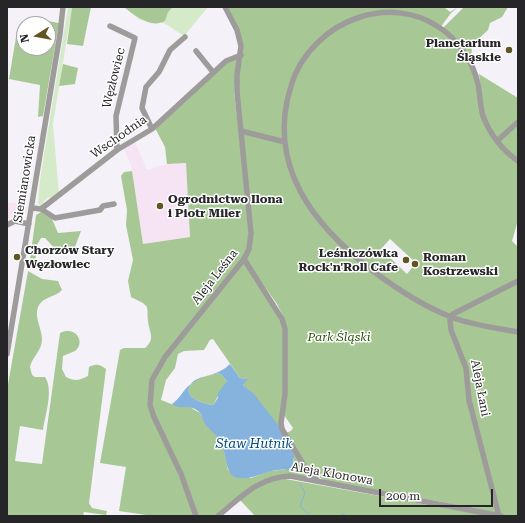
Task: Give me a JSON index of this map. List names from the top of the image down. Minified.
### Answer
{"streets":{"street":["Węzłowiec","Wschodnia","Siemianowicka","Aleja Leśna","Aleja Łani","Aleja Klonowa"]},"crossings":[["Węzłowiec","Wschodnia"],["Wschodnia","Aleja Leśna"],["Aleja Łani","Aleja Klonowa"]],"water":["Staw Hutnik"],"parks":["Park Śląski"],"places":["Planetarium Śląskie","Ogrodnictwo Ilona i Piotr Miler","Chorzów Stary Węzłowiec","Leśniczówka Rock'n'Roll Cafe","Roman Kostrzewski"],"scale_bar":"200 m","north":"left"}
